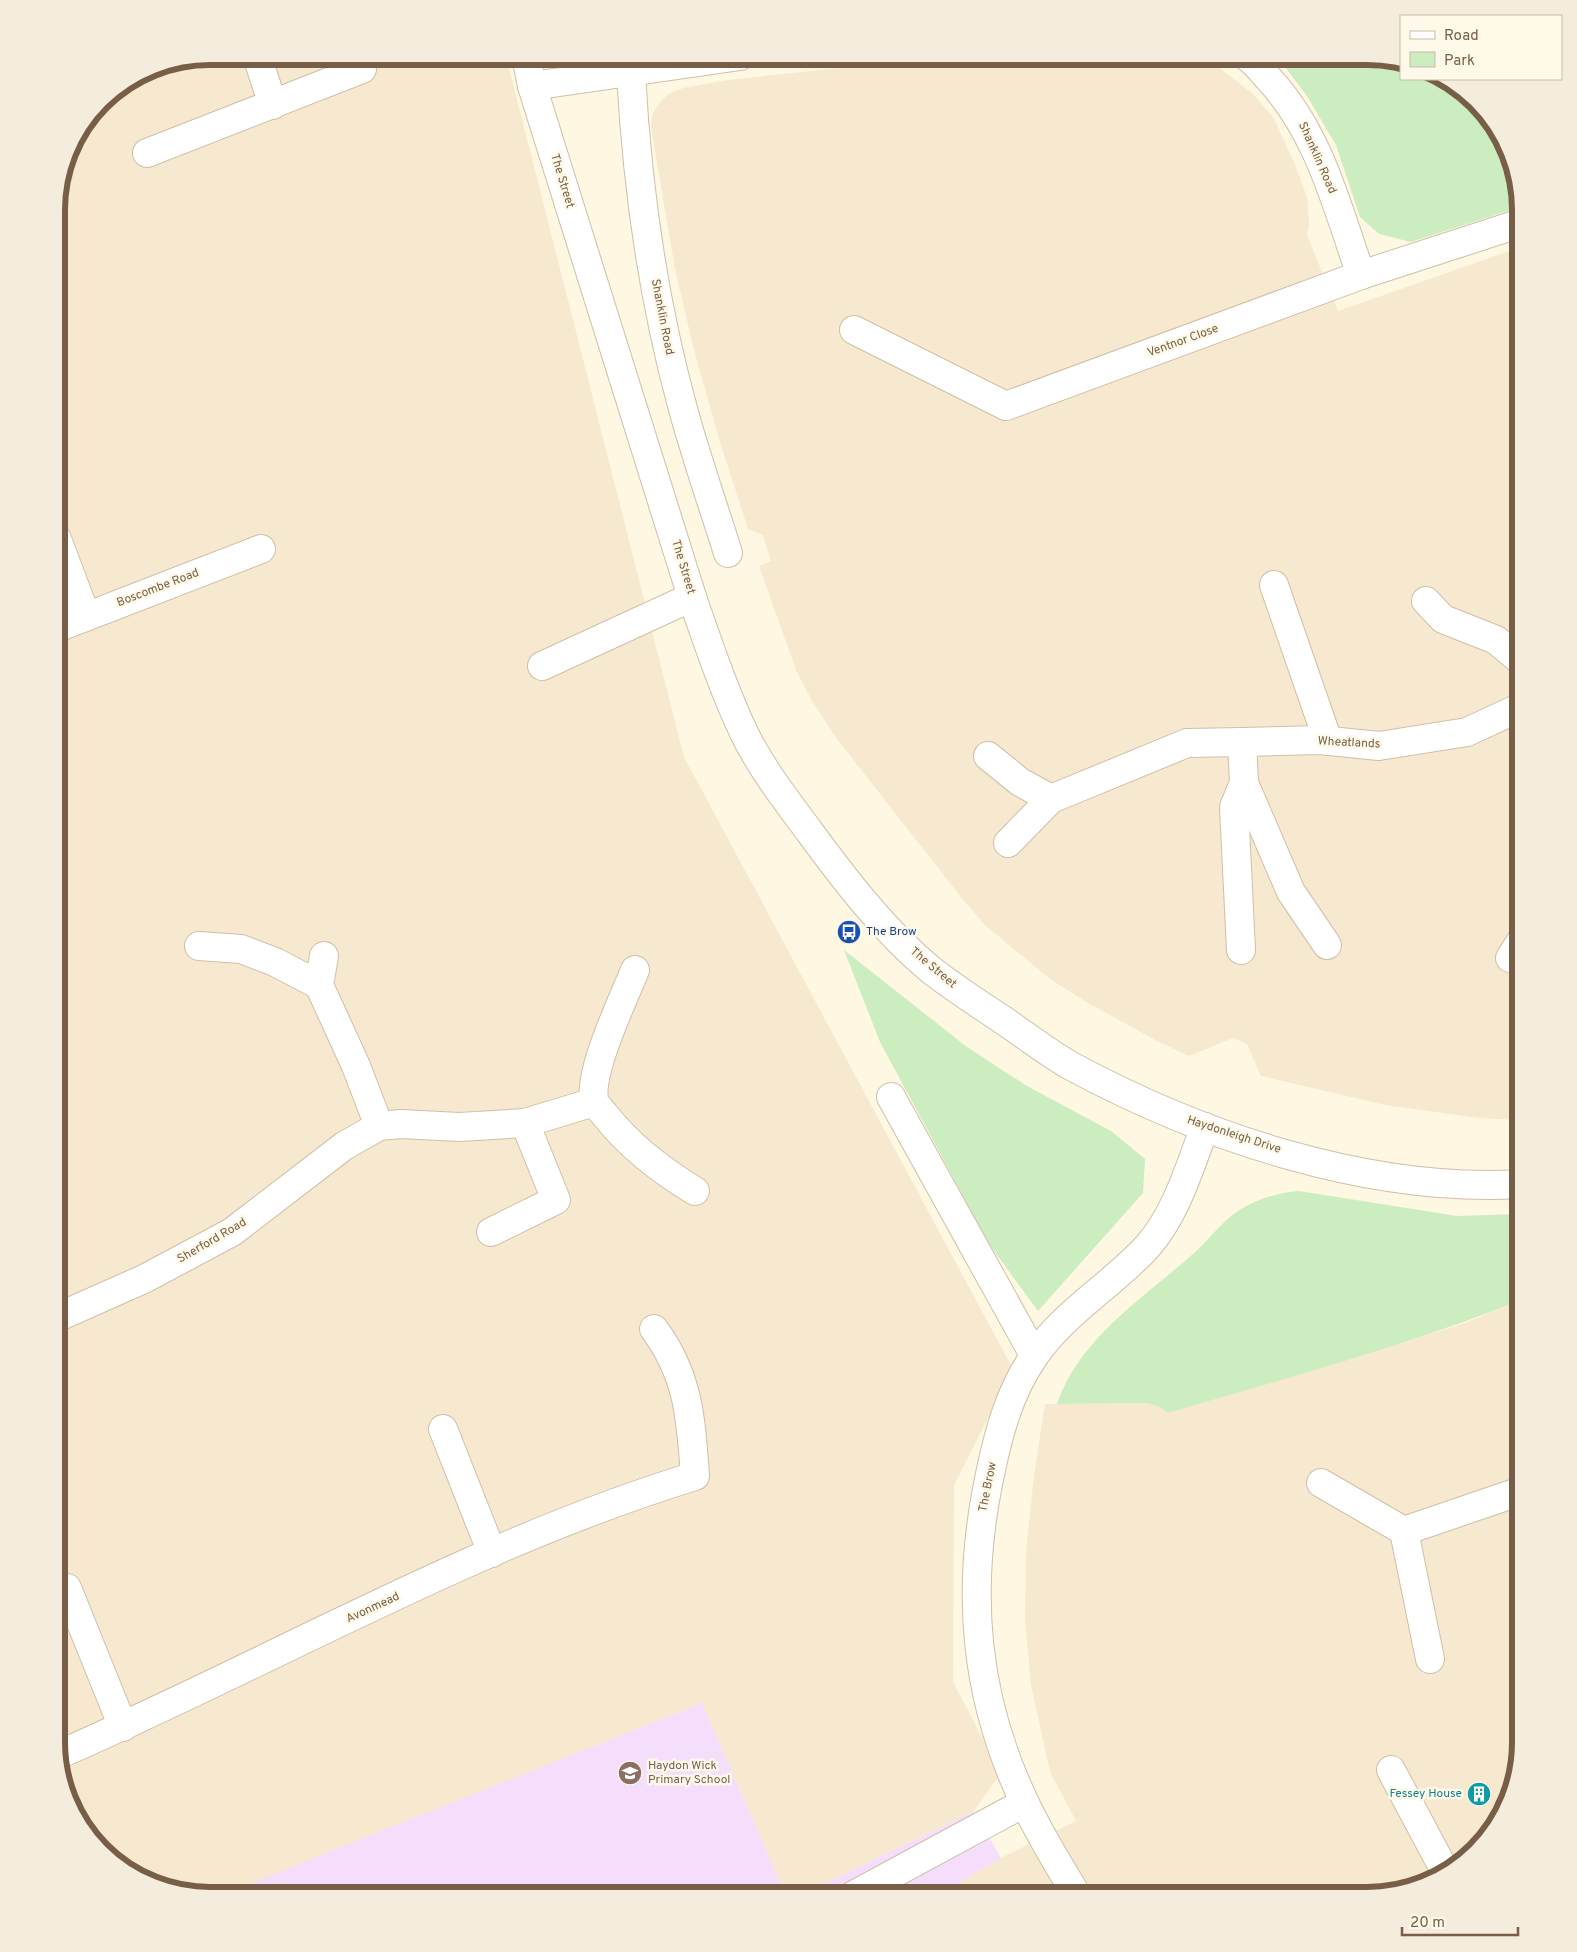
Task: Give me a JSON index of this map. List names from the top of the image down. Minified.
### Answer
{"streets":{"street":["Shanklin Road","The Street","Ventnor Close","Boscombe Road","Wheatlands","Haydonleigh Drive","Sherford Road","The Brow","Avonmead"]},"crossings":[["Shanklin Road","Ventnor Close"],["The Street","Haydonleigh Drive"],["Haydonleigh Drive","The Brow"]],"places":{"bus stop":["The Brow"],"school or university":["Haydon Wick Primary School"],"building":["Fessey House"]},"legend":["Road","Park"],"scale_bar":"20 m"}
